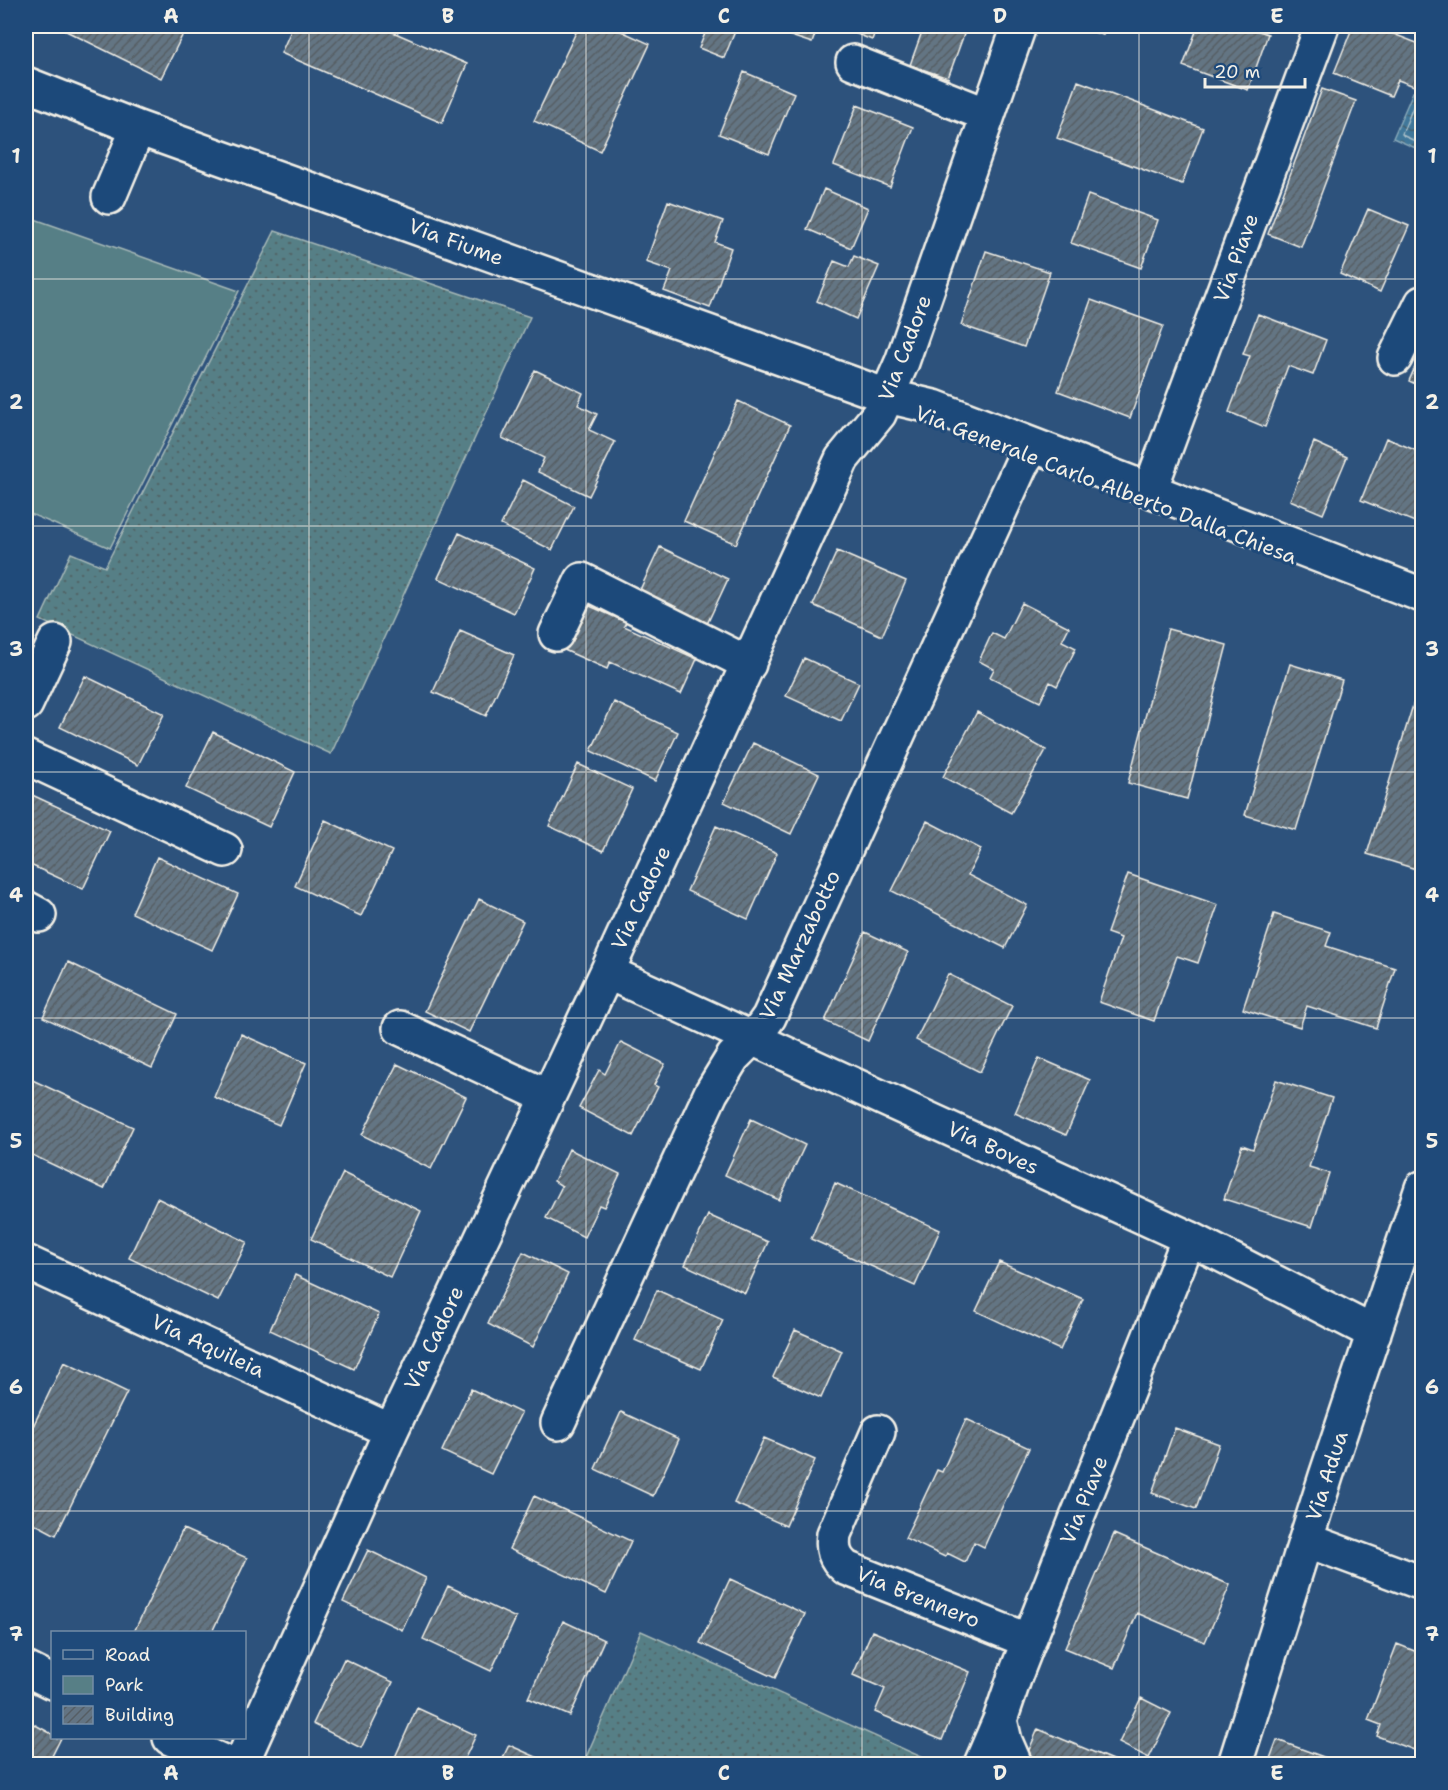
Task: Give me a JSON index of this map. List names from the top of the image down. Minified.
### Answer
{"streets":{"street":["Via Fiume","Via Piave","Via Cadore","Via Generale Carlo Alberto Dalla Chiesa","Via Marzabotto","Via Boves","Via Aquileia","Via Adua","Via Brennero"]},"crossings":[["Via Fiume","Via Cadore"],["Via Fiume","Via Generale Carlo Alberto Dalla Chiesa"],["Via Piave","Via Generale Carlo Alberto Dalla Chiesa"],["Via Piave","Via Boves"],["Via Piave","Via Brennero"],["Via Cadore","Via Generale Carlo Alberto Dalla Chiesa"],["Via Cadore","Via Boves"],["Via Cadore","Via Aquileia"],["Via Generale Carlo Alberto Dalla Chiesa","Via Marzabotto"],["Via Marzabotto","Via Boves"],["Via Boves","Via Adua"]],"legend":["Road","Park","Building"],"scale_bar":"20 m","grid":{"columns":["A","B","C","D","E"],"rows":["1","2","3","4","5","6","7"]}}
